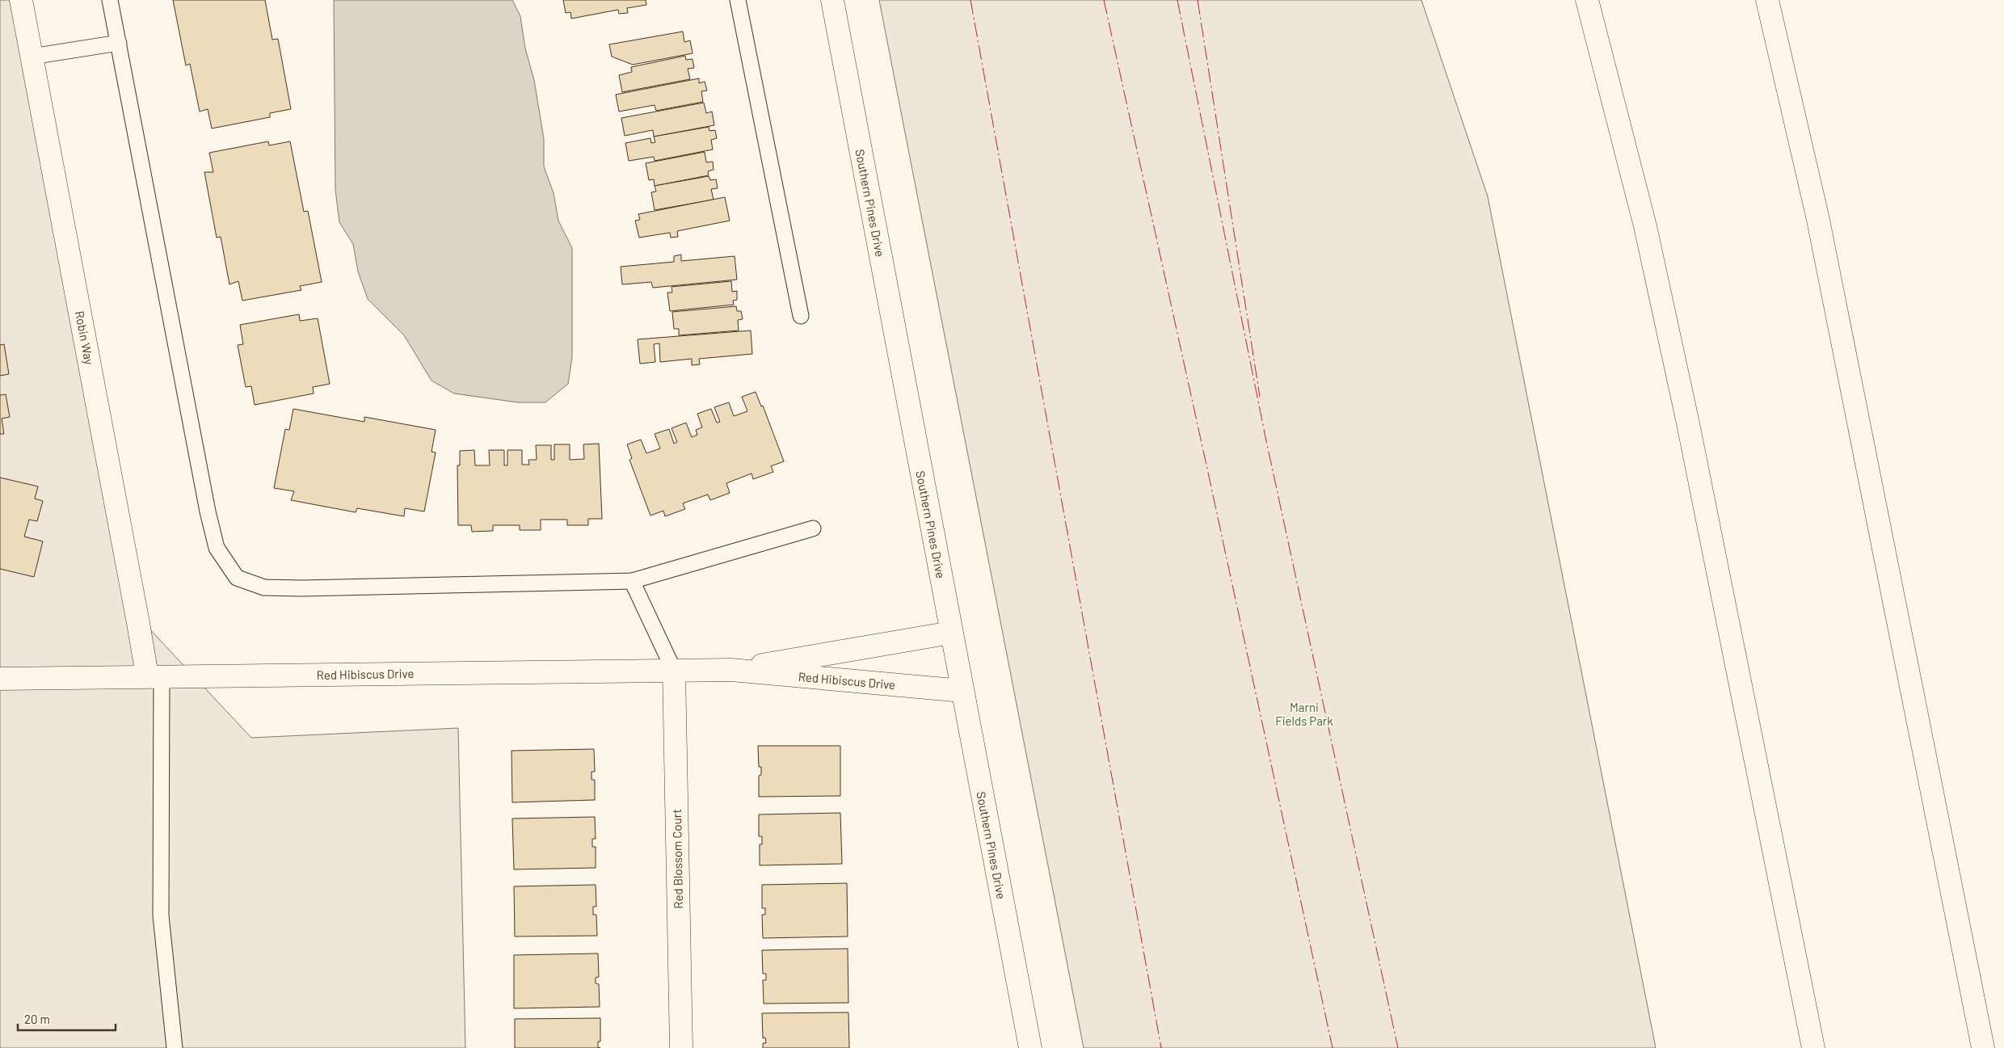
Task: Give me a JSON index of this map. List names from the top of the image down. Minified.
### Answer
{"streets":{"main road":["Southern Pines Drive","Robin Way","Red Hibiscus Drive","Red Blossom Court"]},"crossings":[["Southern Pines Drive","Red Hibiscus Drive"],["Robin Way","Red Hibiscus Drive"],["Red Hibiscus Drive","Red Blossom Court"]],"parks":["Marni Fields Park"],"scale_bar":"20 m"}
